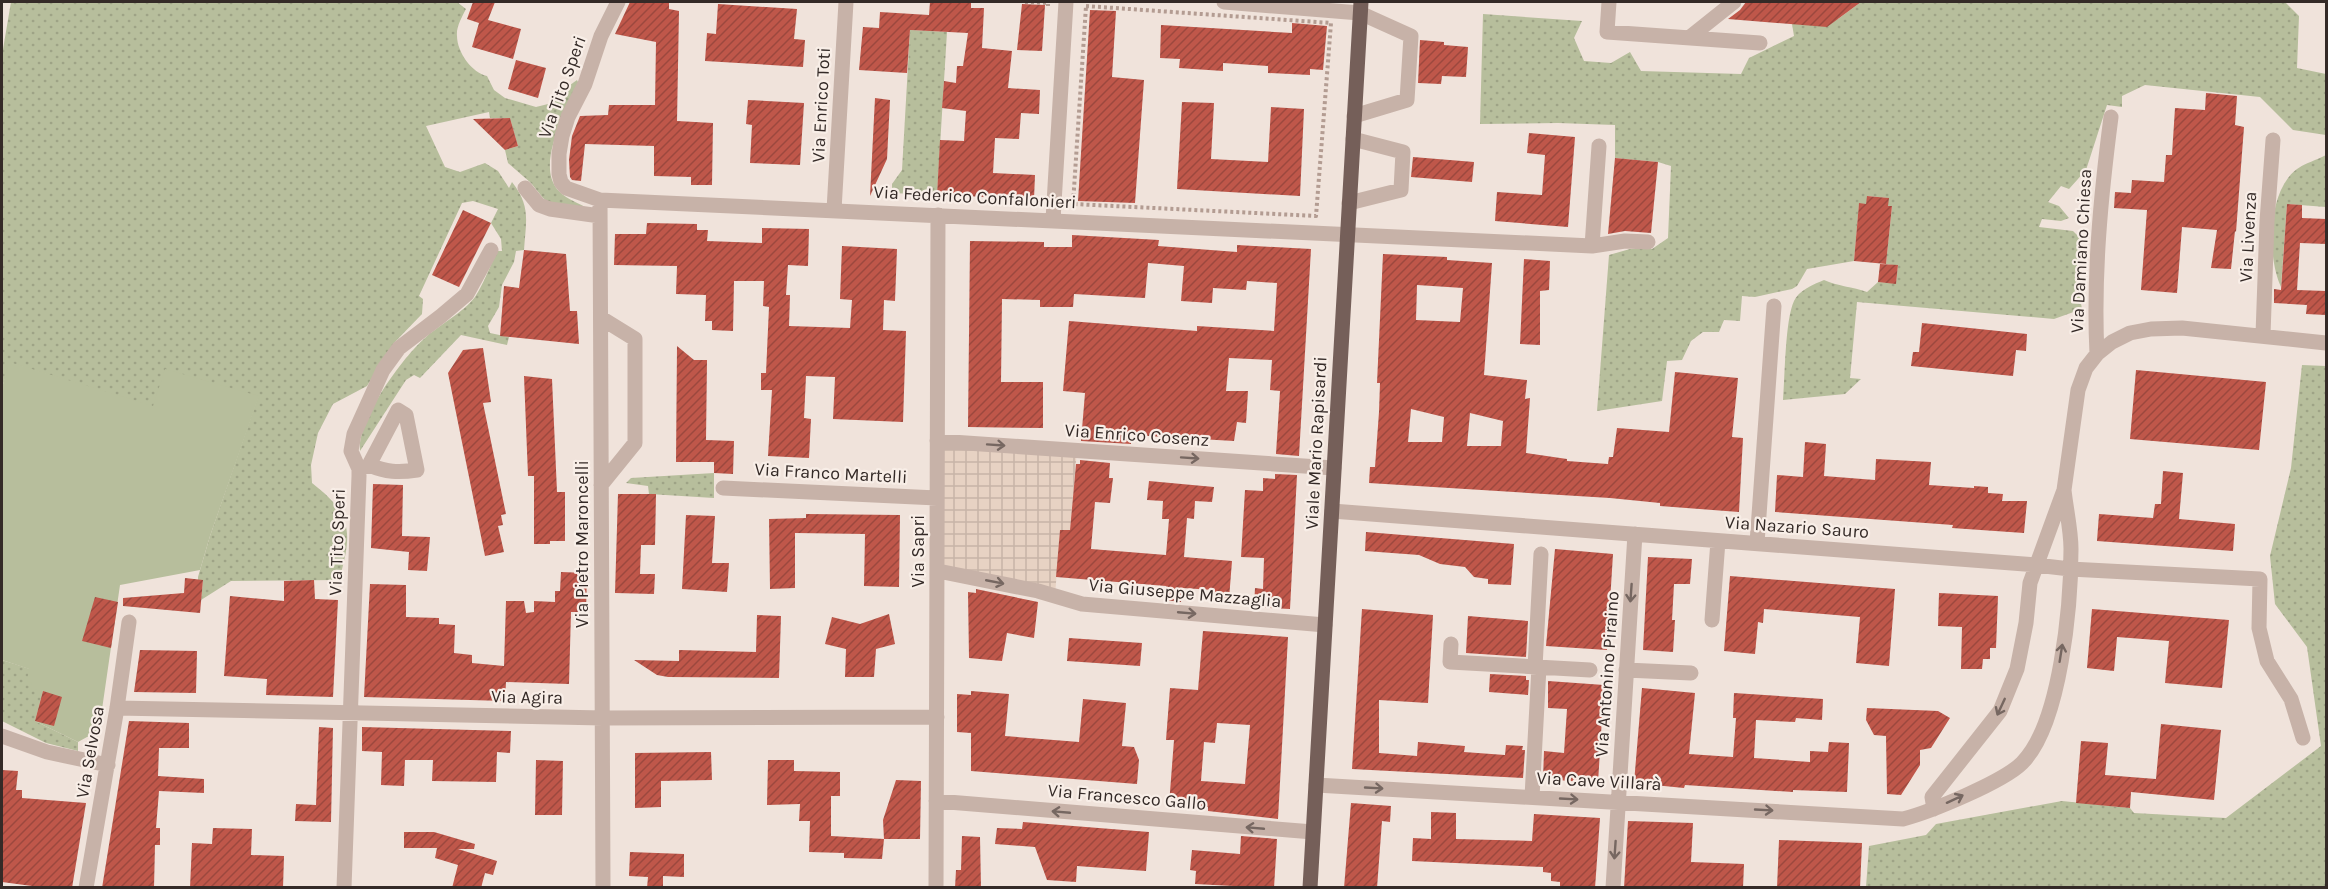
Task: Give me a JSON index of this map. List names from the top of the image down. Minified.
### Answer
{"streets":{"main road":["Viale Mario Rapisardi"],"street":["Via Tito Speri","Via Enrico Toti","Via Federico Confalonieri","Via Livenza","Via Damiano Chiesa","Via Enrico Cosenz","Via Franco Martelli","Via Nazario Sauro","Via Pietro Maroncelli","Via Sapri","Via Giuseppe Mazzaglia","Via Antonino Piraino","Via Agira","Via Selvosa","Via Cave Villarà","Via Francesco Gallo"]},"crossings":[["Via Tito Speri","Via Federico Confalonieri"],["Via Tito Speri","Via Pietro Maroncelli"],["Via Tito Speri","Via Agira"],["Via Enrico Toti","Via Federico Confalonieri"],["Via Federico Confalonieri","Viale Mario Rapisardi"],["Via Federico Confalonieri","Via Pietro Maroncelli"],["Via Federico Confalonieri","Via Sapri"],["Via Damiano Chiesa","Via Nazario Sauro"],["Via Damiano Chiesa","Via Cave Villarà"],["Via Enrico Cosenz","Viale Mario Rapisardi"],["Via Enrico Cosenz","Via Sapri"],["Viale Mario Rapisardi","Via Nazario Sauro"],["Viale Mario Rapisardi","Via Giuseppe Mazzaglia"],["Viale Mario Rapisardi","Via Cave Villarà"],["Viale Mario Rapisardi","Via Francesco Gallo"],["Via Franco Martelli","Via Sapri"],["Via Nazario Sauro","Via Antonino Piraino"],["Via Pietro Maroncelli","Via Agira"],["Via Sapri","Via Giuseppe Mazzaglia"],["Via Sapri","Via Agira"],["Via Sapri","Via Francesco Gallo"],["Via Antonino Piraino","Via Cave Villarà"],["Via Agira","Via Selvosa"]],"one_way":["Via Enrico Cosenz","Via Giuseppe Mazzaglia","Via Cave Villarà","Via Francesco Gallo"]}
